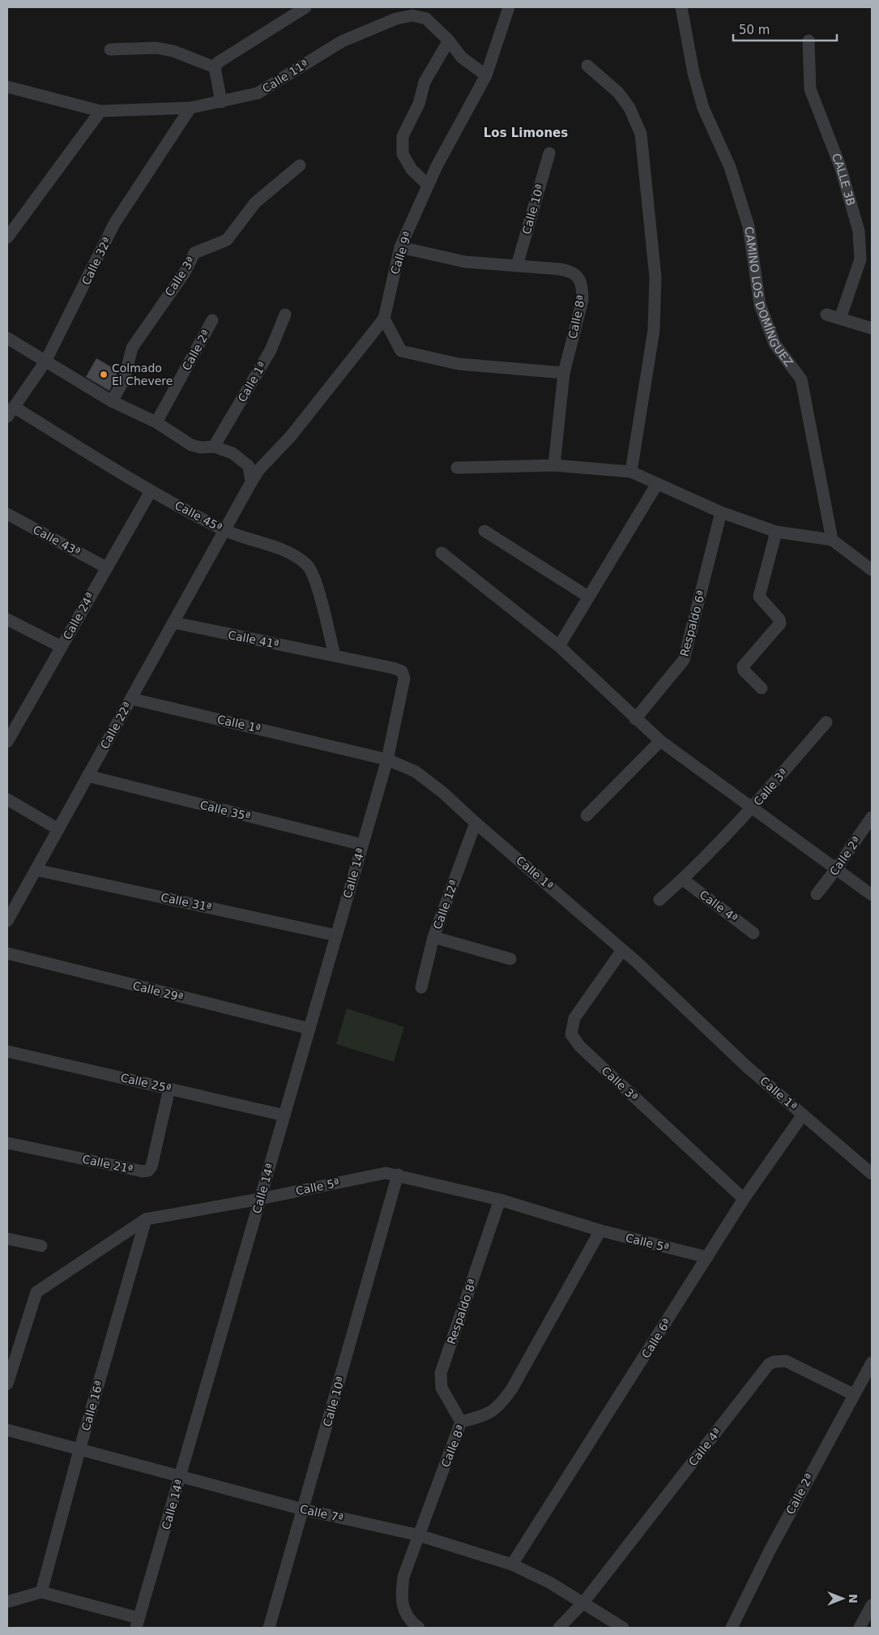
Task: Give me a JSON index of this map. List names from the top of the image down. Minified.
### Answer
{"streets":{"street":["Calle 11ª","CALLE 3B","Calle 10ª","Calle 9ª","Calle 32ª","Calle 3ª","CAMINO LOS DOMÍNGUEZ","Calle 8ª","Calle 2ª","Calle 1ª","Calle 45ª","Calle 43ª","Calle 24ª","Respaldo 6ª","Calle 41ª","Calle 22ª","Calle 35ª","Calle 14ª","Calle 31ª","Calle 12ª","Calle 4ª","Calle 29ª","Calle 25ª","Calle 21ª","Calle 5ª","Respaldo 8ª","Calle 6ª","Calle 16ª","Calle 7ª"]},"crossings":[["Calle 11ª","Calle 9ª"],["Calle 11ª","Calle 32ª"],["Calle 10ª","Calle 8ª"],["Calle 10ª","Calle 5ª"],["Calle 10ª","Calle 7ª"],["Calle 9ª","Calle 8ª"],["Calle 9ª","Calle 22ª"],["Calle 32ª","Calle 45ª"],["Calle 3ª","Calle 1ª"],["Calle 3ª","Calle 4ª"],["Calle 3ª","Calle 6ª"],["Calle 8ª","Calle 5ª"],["Calle 8ª","Respaldo 8ª"],["Calle 8ª","Calle 7ª"],["Calle 2ª","Calle 4ª"],["Calle 1ª","Calle 41ª"],["Calle 1ª","Calle 22ª"],["Calle 1ª","Calle 14ª"],["Calle 1ª","Calle 12ª"],["Calle 1ª","Calle 6ª"],["Calle 45ª","Calle 24ª"],["Calle 45ª","Calle 41ª"],["Calle 45ª","Calle 22ª"],["Calle 43ª","Calle 24ª"],["Calle 41ª","Calle 22ª"],["Calle 41ª","Calle 14ª"],["Calle 22ª","Calle 35ª"],["Calle 22ª","Calle 31ª"],["Calle 35ª","Calle 14ª"],["Calle 14ª","Calle 31ª"],["Calle 14ª","Calle 29ª"],["Calle 14ª","Calle 25ª"],["Calle 14ª","Calle 5ª"],["Calle 14ª","Calle 7ª"],["Calle 4ª","Calle 7ª"],["Calle 25ª","Calle 21ª"],["Calle 5ª","Respaldo 8ª"],["Calle 5ª","Calle 6ª"],["Calle 5ª","Calle 16ª"],["Calle 6ª","Calle 7ª"],["Calle 16ª","Calle 7ª"]],"districts":["Los Limones"],"places":["Colmado El Chevere"],"scale_bar":"50 m","north":"right"}
